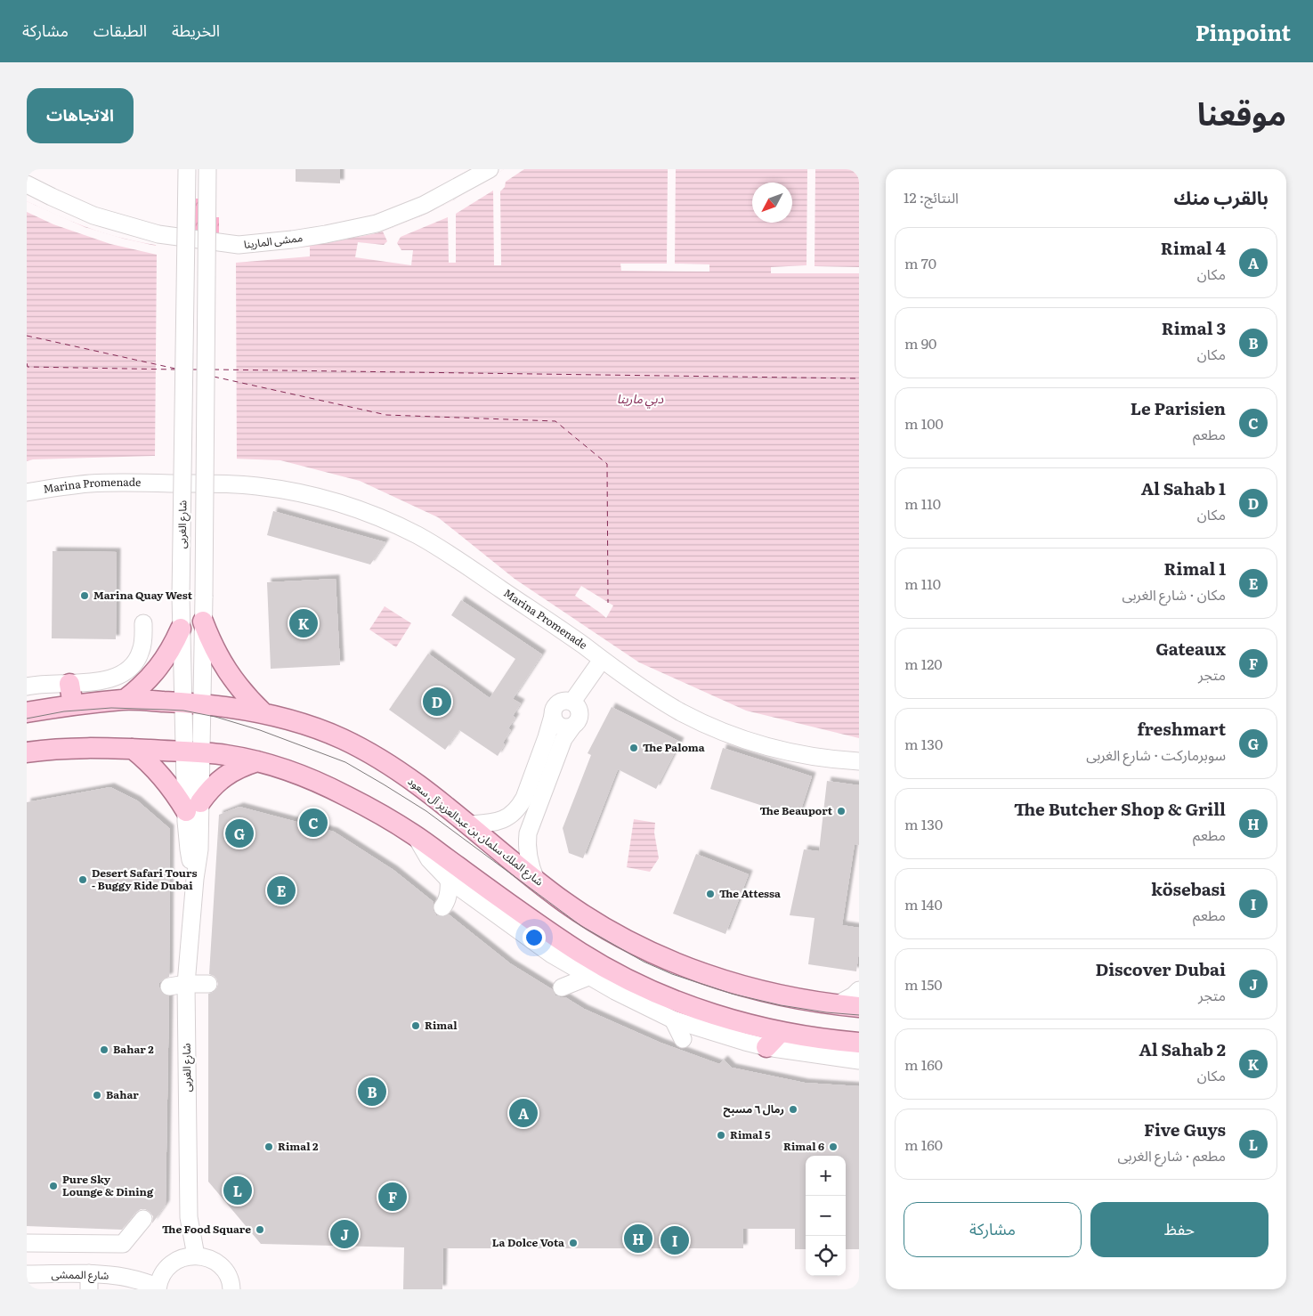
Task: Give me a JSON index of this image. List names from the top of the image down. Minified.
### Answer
{"streets":{"main road":["شارع الملك سلمان بن عبدالعزيز آل سعود"],"street":["ممشى المارينا","Marina Promenade","شارع الغربى","شارع الممشى"]},"crossings":[["شارع الغربى","شارع الملك سلمان بن عبدالعزيز آل سعود"]],"water":["دبي مارينا"],"places":["Marina Quay West","The Paloma","The Beauport","Desert Safari Tours - Buggy Ride Dubai","The Attessa","Rimal","Bahar 2","Bahar","رمال ٦ مسبح","Rimal 5","Rimal 2","Rimal 6","Pure Sky Lounge & Dining","The Food Square","La Dolce Vota"],"north":"bottom left","page":{"header":"Pinpoint","nav":["الخريطة","الطبقات","مشاركة"],"title":"موقعنا","buttons":["الاتجاهات",["حفظ","مشاركة"]],"heading":["بالقرب منك","النتائج: 12"],"list":[{"mark":"A","name":"Rimal 4","note":"مكان","value":"70 m"},{"mark":"B","name":"Rimal 3","note":"مكان","value":"90 m"},{"mark":"C","name":"Le Parisien","note":"مطعم","value":"100 m"},{"mark":"D","name":"Al Sahab 1","note":"مكان","value":"110 m"},{"mark":"E","name":"Rimal 1","note":"مكان · شارع الغربى","value":"110 m"},{"mark":"F","name":"Gateaux","note":"متجر","value":"120 m"},{"mark":"G","name":"freshmart","note":"سوبرماركت · شارع الغربى","value":"130 m"},{"mark":"H","name":"The Butcher Shop & Grill","note":"مطعم","value":"130 m"},{"mark":"I","name":"kösebasi","note":"مطعم","value":"140 m"},{"mark":"J","name":"Discover Dubai","note":"متجر","value":"150 m"},{"mark":"K","name":"Al Sahab 2","note":"مكان","value":"160 m"},{"mark":"L","name":"Five Guys","note":"مطعم · شارع الغربى","value":"160 m"}],"pins":["K","D","C","G","E","B","A","L","F","J","H","I"],"map_buttons":["+","−"]}}
